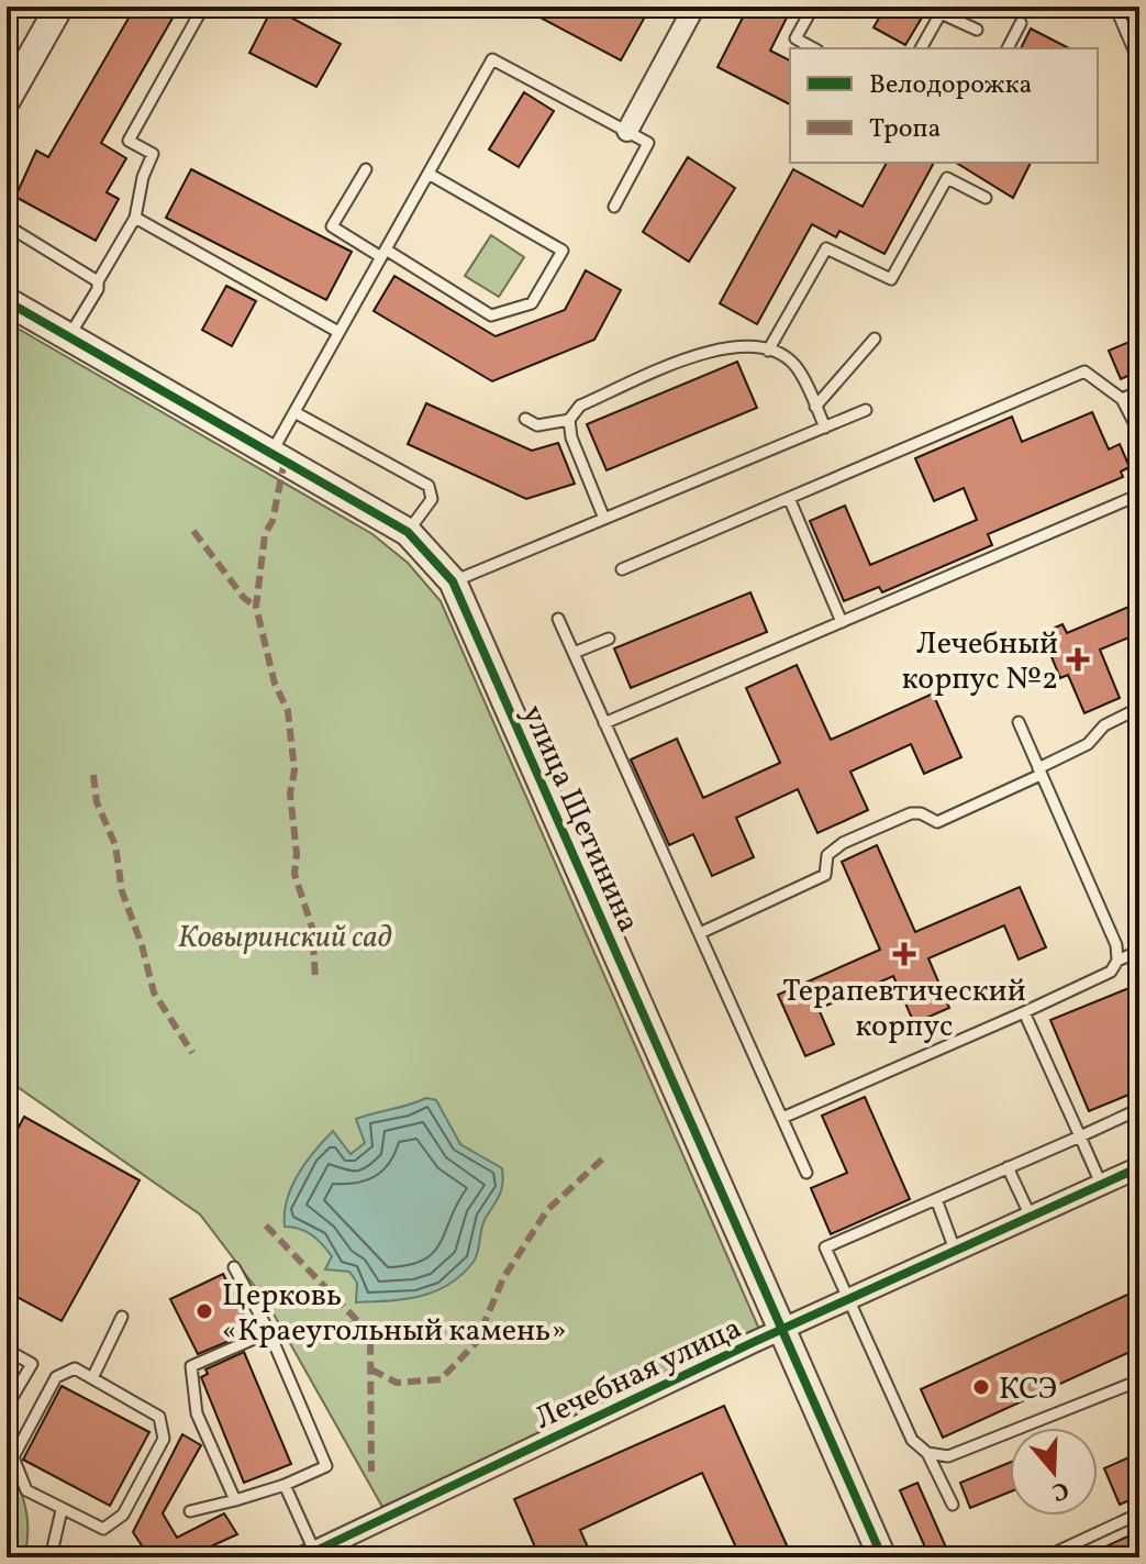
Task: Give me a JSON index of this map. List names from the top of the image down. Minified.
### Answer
{"streets":{"street":["улица Щетинина","Лечебная улица"]},"crossings":[["улица Щетинина","Лечебная улица"]],"parks":["Ковыринский сад"],"places":{"health":["Лечебный корпус №2","Терапевтический корпус"],"other":["Церковь «Краеугольный камень»","КСЭ"]},"legend":["Велодорожка","Тропа"],"north":"bottom"}
